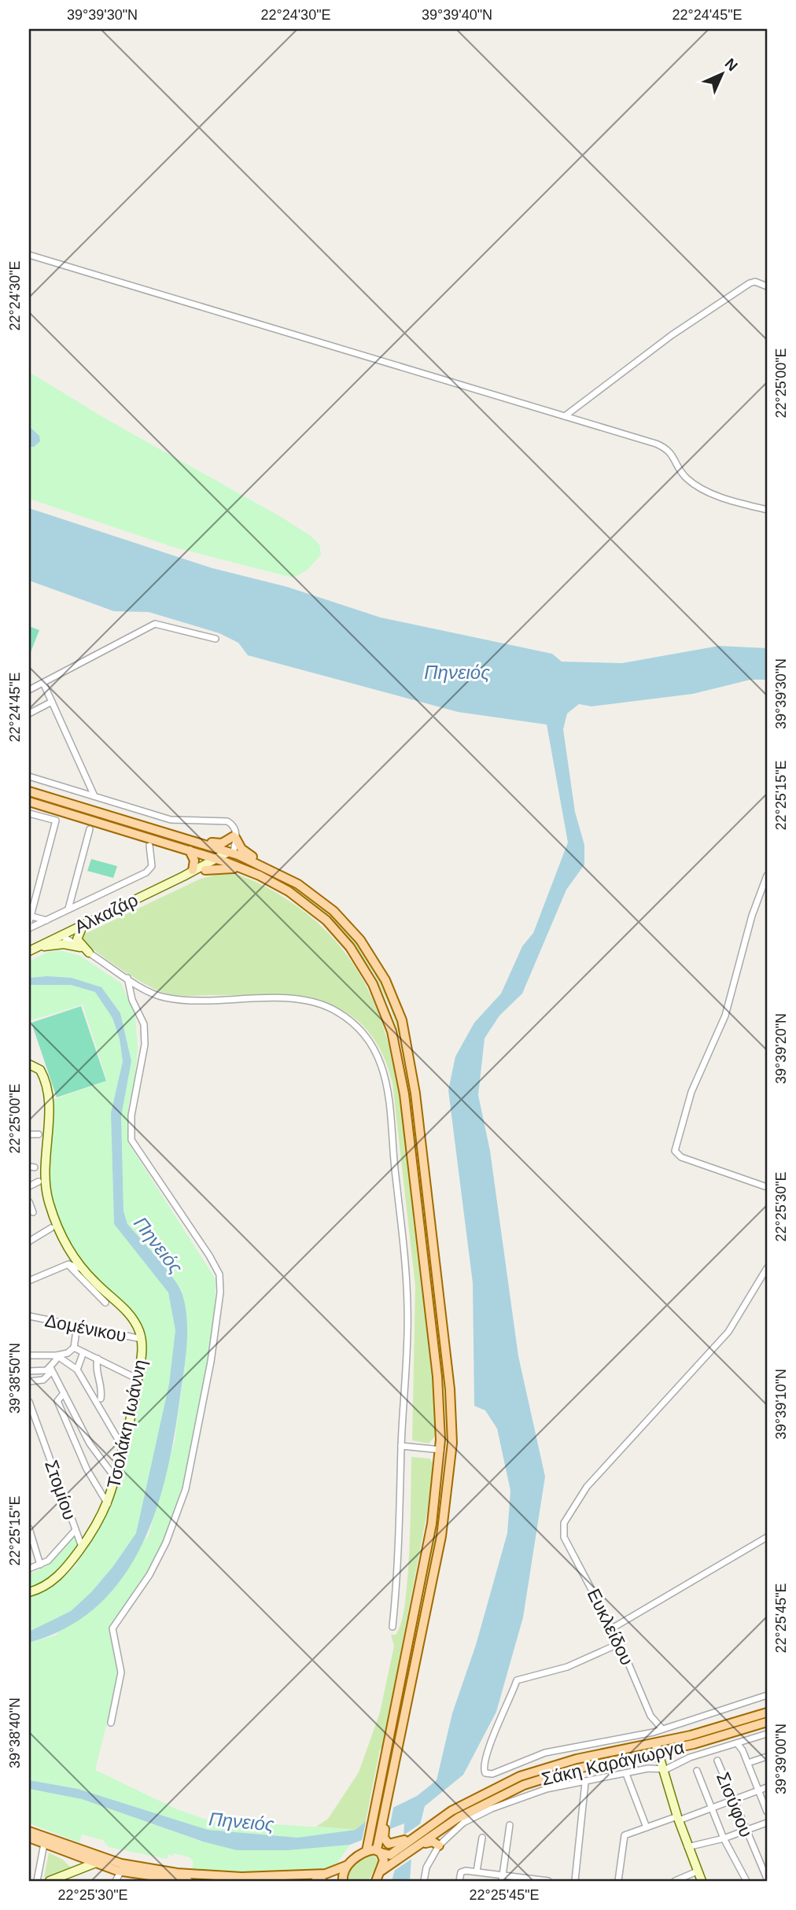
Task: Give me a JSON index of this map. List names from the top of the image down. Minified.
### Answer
{"streets":{"main road":["Σάκη Καράγιωργα"],"street":["Αλκαζάρ","Δομένικου","Τσολάκη Ιωάννη","Στομίου","Ευκλείδου","Σισύφου"]},"crossings":[["Δομένικου","Τσολάκη Ιωάννη"],["Τσολάκη Ιωάννη","Στομίου"]],"water":["Πηνειός"],"north":"top right","coordinates":["39°39'30\"N","22°24'30\"E","39°39'40\"N","22°24'45\"E","22°25'00\"E","22°25'15\"E","39°39'20\"N","22°25'30\"E","39°38'50\"N","39°39'10\"N","22°25'45\"E","39°38'40\"N","39°39'00\"N"]}
